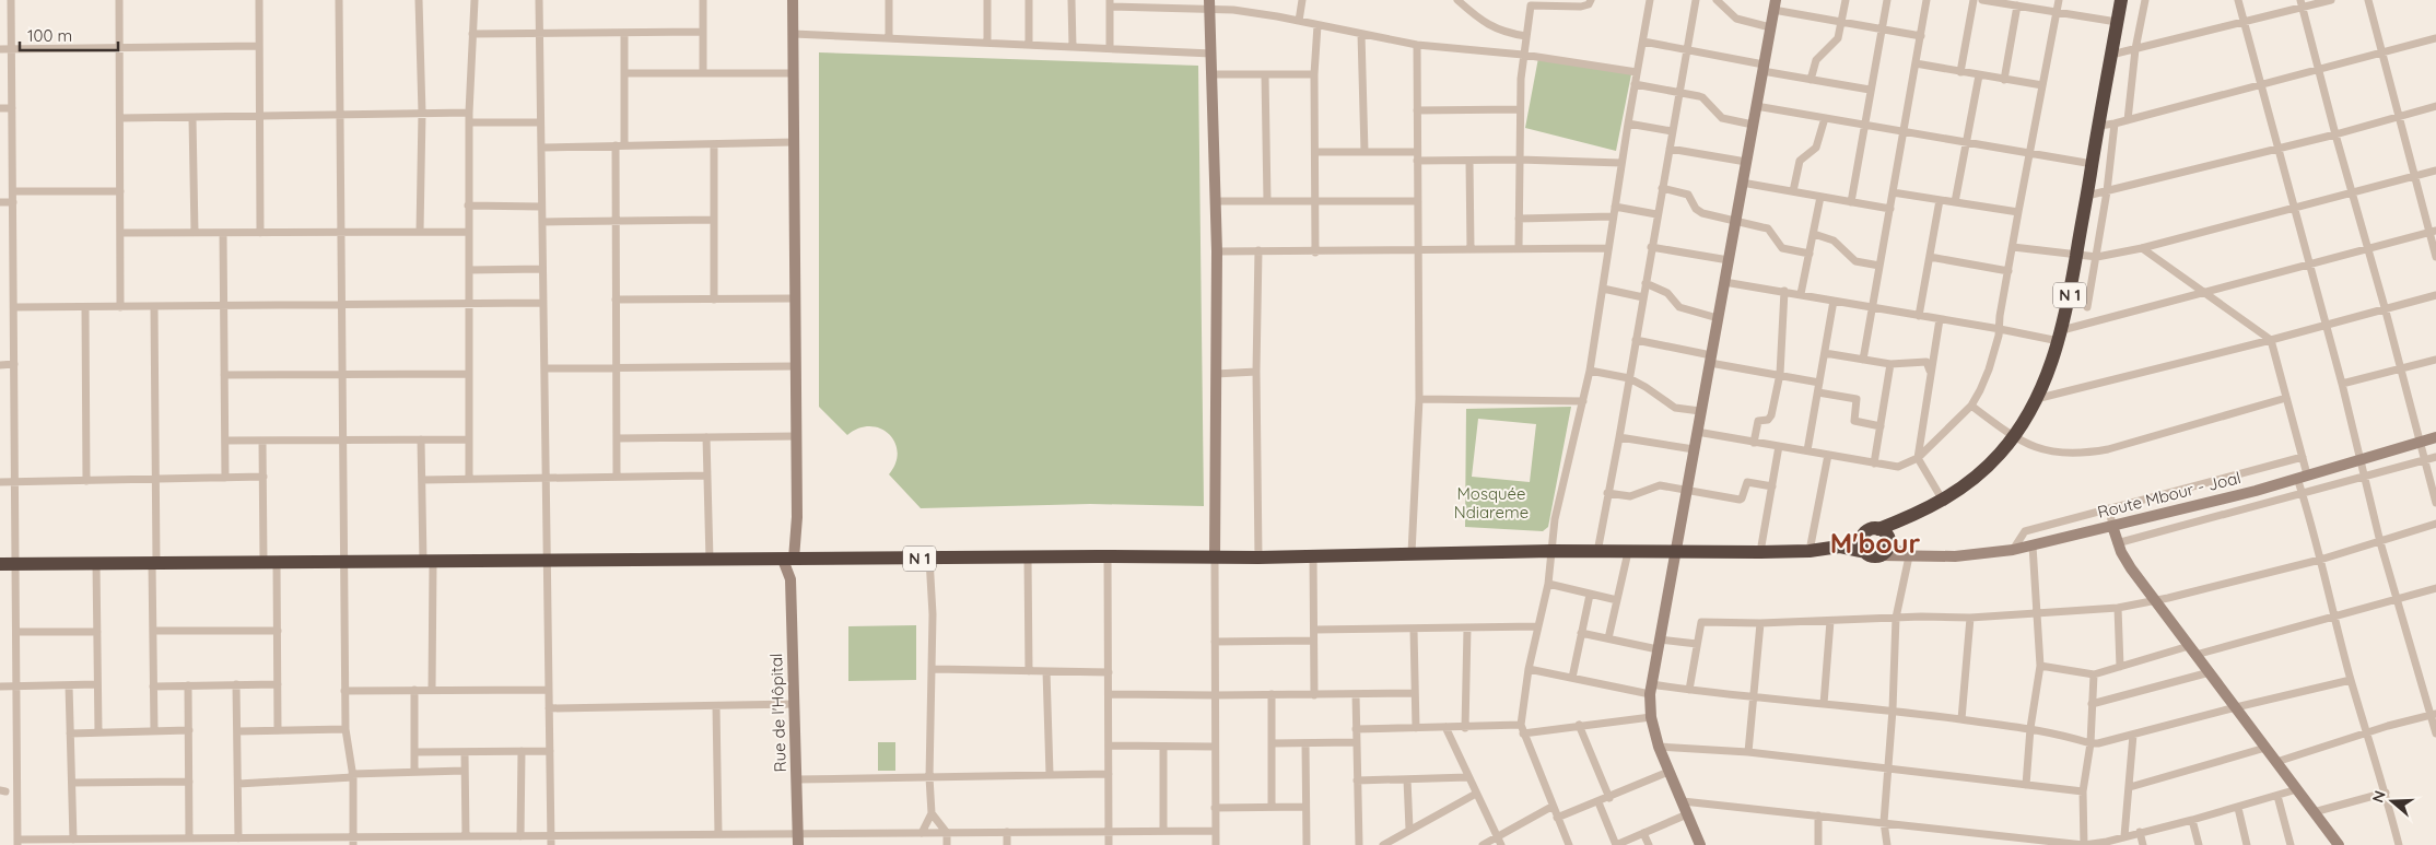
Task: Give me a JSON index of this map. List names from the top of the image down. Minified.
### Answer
{"streets":{"highway":["N 1"],"main road":["Route Mbour - Joal","Rue de l'Hôpital"]},"crossings":[["N 1","Route Mbour - Joal"],["N 1","Rue de l'Hôpital"]],"districts":["M'bour"],"parks":["Mosquée Ndiareme"],"scale_bar":"100 m","north":"left"}
